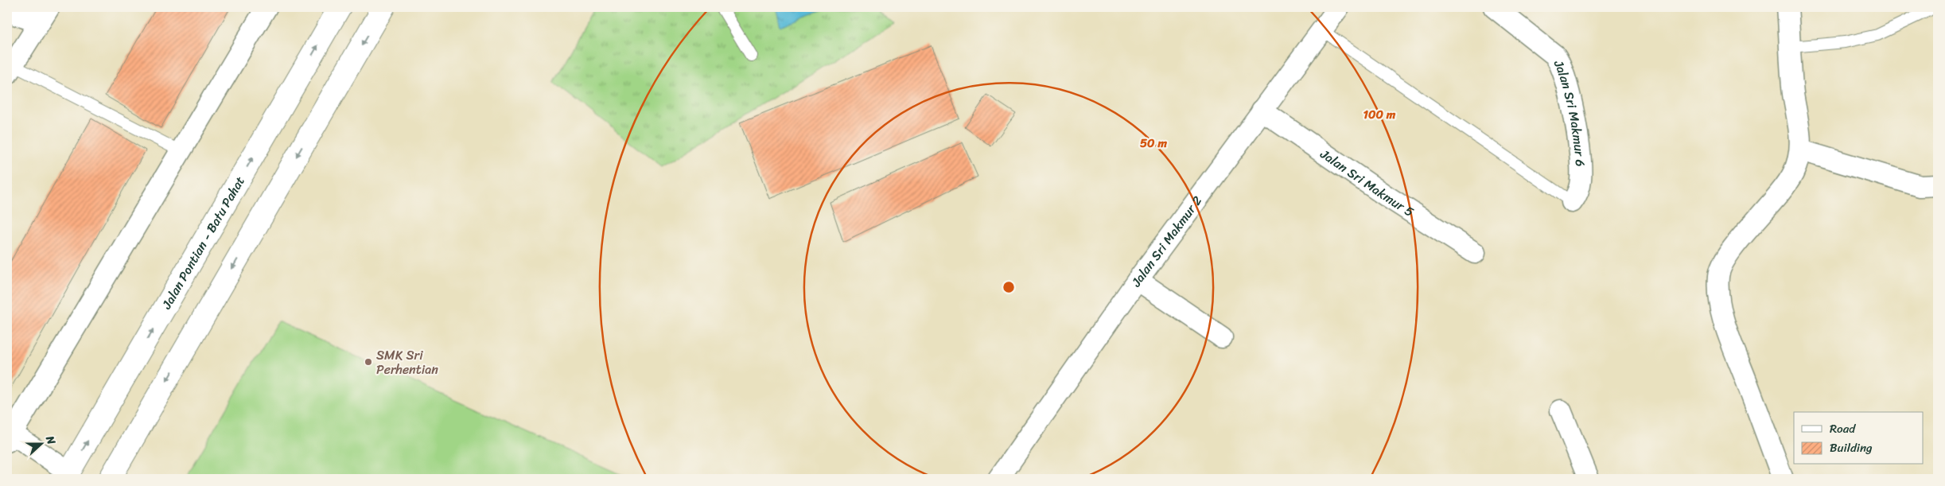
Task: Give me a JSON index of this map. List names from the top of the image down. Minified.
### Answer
{"streets":{"highway":["Jalan Pontian - Batu Pahat"],"street":["Jalan Sri Makmur 6","Jalan Sri Makmur 5","Jalan Sri Makmur 2"]},"crossings":[["Jalan Sri Makmur 5","Jalan Sri Makmur 2"]],"places":["SMK Sri Perhentian"],"legend":["Road","Building"],"north":"right","rings":["100 m","50 m"]}
